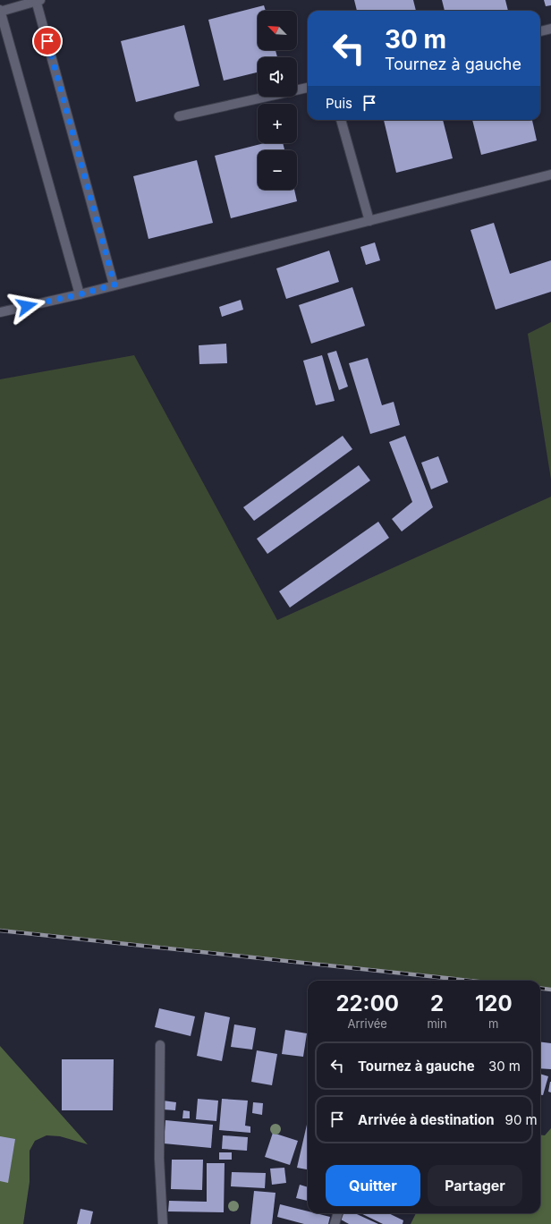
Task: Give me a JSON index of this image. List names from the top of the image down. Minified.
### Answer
{"north":"top left","page":{"map_buttons":["+","−"],"turn":["30 m","Tournez à gauche"],"then":"Puis","eta":["22:00","Arrivée","2","min","120","m"],"list":[{"name":"Tournez à gauche","value":"30 m"},{"name":"Arrivée à destination","value":"90 m"}],"buttons":["Quitter","Partager"]}}
